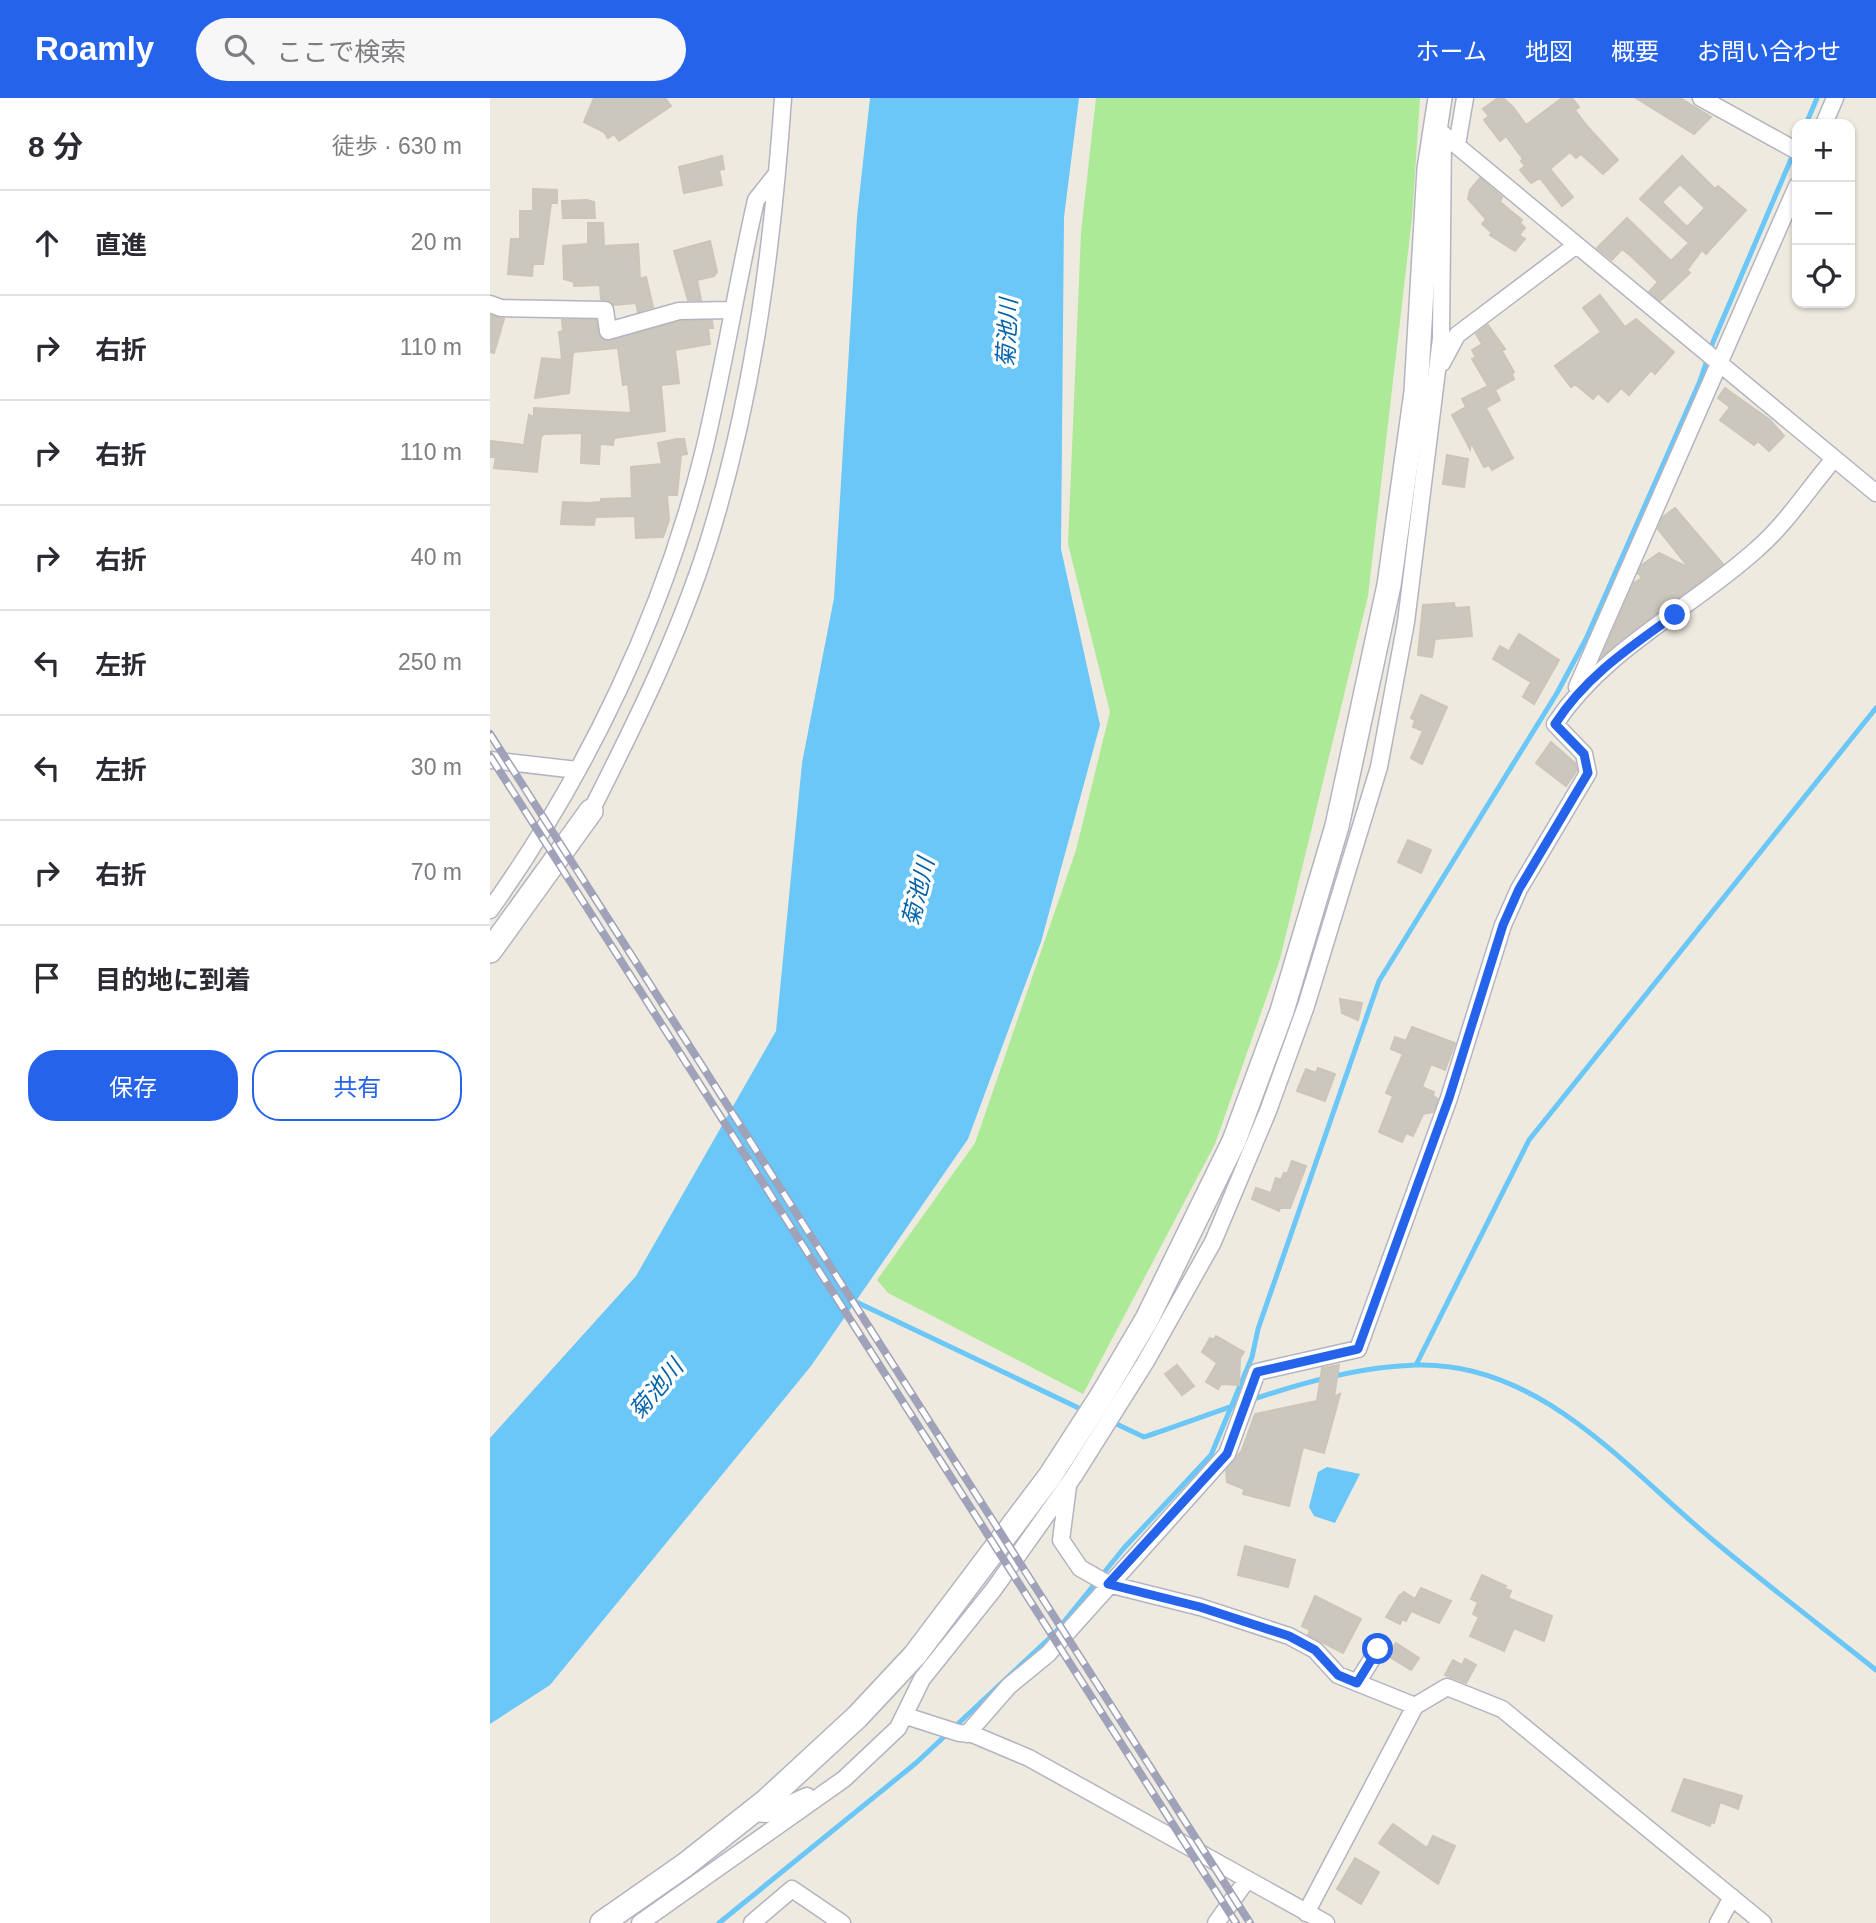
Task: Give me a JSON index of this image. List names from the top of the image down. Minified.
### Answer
{"water":["菊池川"],"page":{"header":"Roamly","search":"ここで検索","nav":["ホーム","地図","概要","お問い合わせ"],"heading":["8 分","徒歩 · 630 m"],"map_buttons":["+","−"],"list":[["直進","20 m"],["右折","110 m"],["右折","110 m"],["右折","40 m"],["左折","250 m"],["左折","30 m"],["右折","70 m"],"目的地に到着"],"buttons":["保存","共有"]}}
